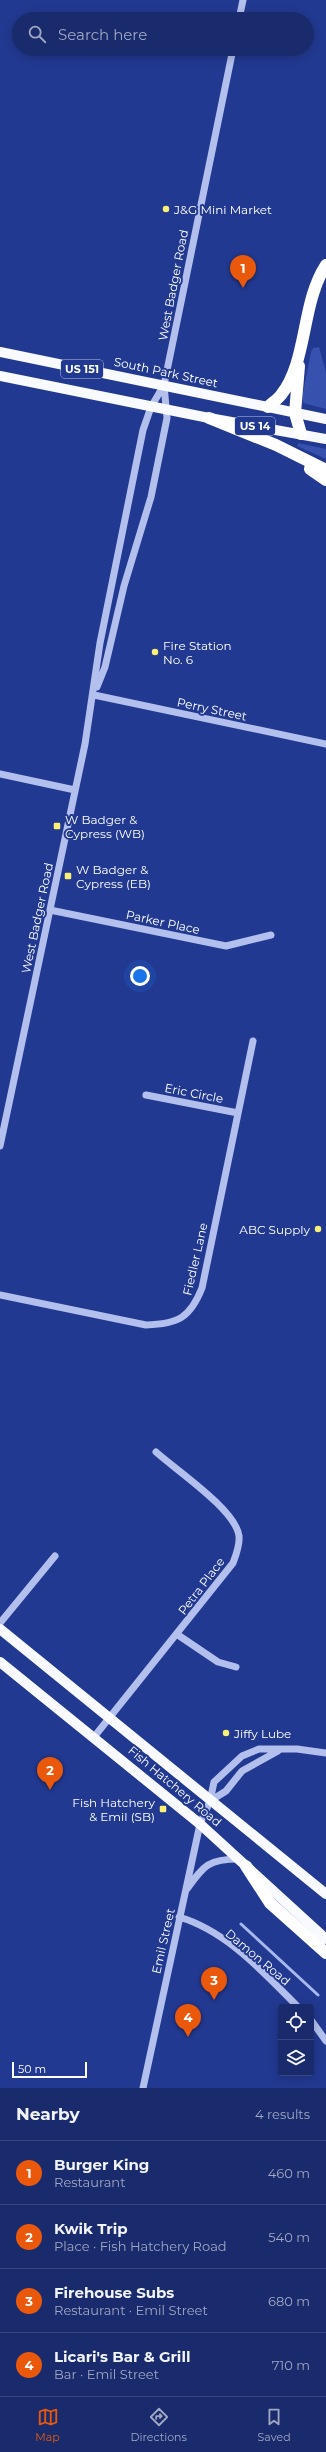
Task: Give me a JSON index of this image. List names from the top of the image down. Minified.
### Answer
{"streets":{"highway":["US 151"],"main road":["South Park Street","US 14","Fish Hatchery Road"],"street":["West Badger Road","Perry Street","Parker Place","Eric Circle","Fiedler Lane","Petra Place","Emil Street","Damon Road"]},"crossings":[["West Badger Road","US 151"],["West Badger Road","South Park Street"],["West Badger Road","Perry Street"],["West Badger Road","Parker Place"],["US 151","US 14"],["Eric Circle","Fiedler Lane"],["Petra Place","Fish Hatchery Road"],["Fish Hatchery Road","Emil Street"],["Emil Street","Damon Road"]],"places":{"other":["J&G Mini Market","Fire Station No. 6","ABC Supply","Jiffy Lube"],"transit":["W Badger & Cypress (WB)","W Badger & Cypress (EB)","Fish Hatchery & Emil (SB)"]},"scale_bar":"50 m","page":{"search":"Search here","pins":["1","2","3","4"],"scale":"50 m","heading":["Nearby","4 results"],"list":[{"mark":"1","name":"Burger King","note":"Restaurant","value":"460 m"},{"mark":"2","name":"Kwik Trip","note":"Place · Fish Hatchery Road","value":"540 m"},{"mark":"3","name":"Firehouse Subs","note":"Restaurant · Emil Street","value":"680 m"},{"mark":"4","name":"Licari's Bar & Grill","note":"Bar · Emil Street","value":"710 m"}],"nav":["Map","Directions","Saved"]}}
